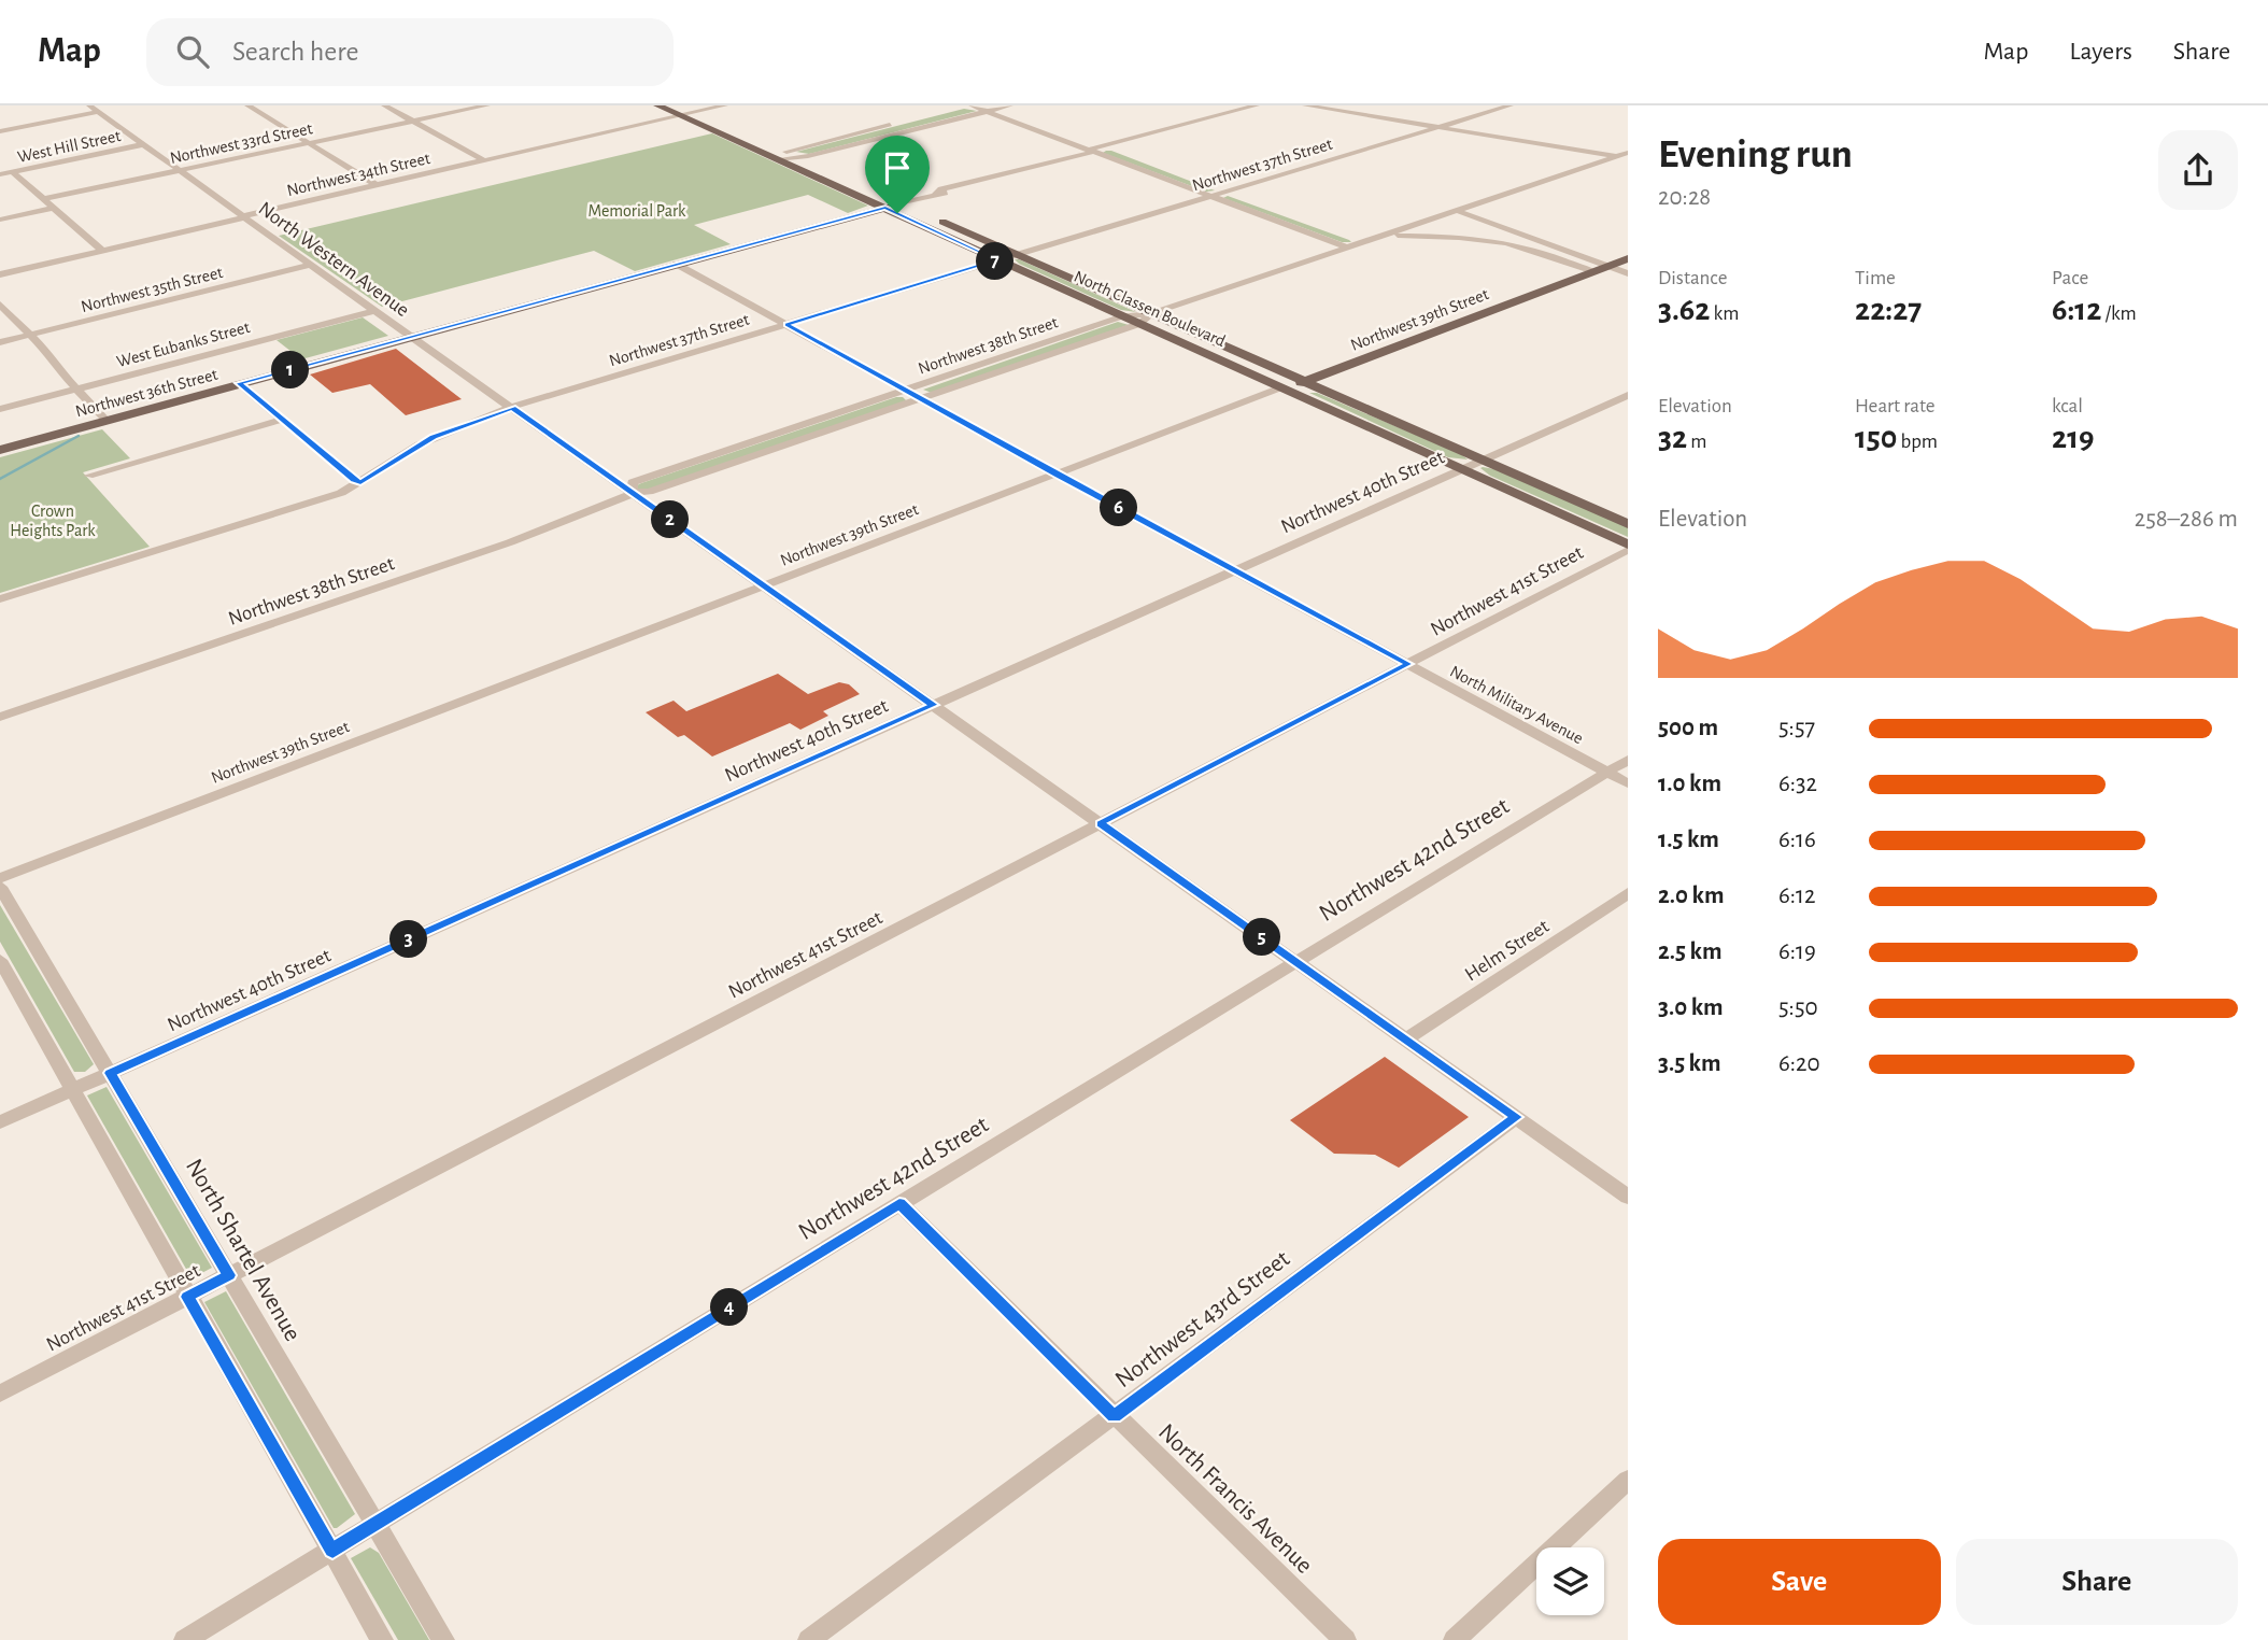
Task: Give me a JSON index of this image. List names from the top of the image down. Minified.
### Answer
{"streets":{"main road":["North Classen Boulevard","Northwest 39th Street","Northwest 36th Street"],"street":["Northwest 33rd Street","West Hill Street","Northwest 37th Street","Northwest 34th Street","North Western Avenue","Northwest 35th Street","West Eubanks Street","Northwest 38th Street","Northwest 40th Street","Northwest 41st Street","North Military Avenue","Northwest 42nd Street","Helm Street","North Shartel Avenue","Northwest 43rd Street","North Francis Avenue"]},"crossings":[["Northwest 33rd Street","North Western Avenue"],["West Hill Street","North Western Avenue"],["Northwest 37th Street","North Western Avenue"],["Northwest 37th Street","North Classen Boulevard"],["Northwest 37th Street","North Military Avenue"],["Northwest 34th Street","North Western Avenue"],["Northwest 34th Street","North Classen Boulevard"],["North Western Avenue","Northwest 35th Street"],["North Western Avenue","Northwest 39th Street"],["North Western Avenue","West Eubanks Street"],["North Western Avenue","Northwest 38th Street"],["North Western Avenue","Northwest 36th Street"],["North Western Avenue","Northwest 40th Street"],["North Western Avenue","Northwest 41st Street"],["North Western Avenue","Northwest 42nd Street"],["North Western Avenue","Helm Street"],["North Western Avenue","Northwest 43rd Street"],["North Classen Boulevard","Northwest 39th Street"],["North Classen Boulevard","Northwest 38th Street"],["North Classen Boulevard","Northwest 40th Street"],["Northwest 39th Street","North Military Avenue"],["Northwest 38th Street","North Military Avenue"],["Northwest 40th Street","North Military Avenue"],["Northwest 40th Street","North Shartel Avenue"],["Northwest 41st Street","North Military Avenue"],["Northwest 41st Street","North Shartel Avenue"],["North Military Avenue","Northwest 42nd Street"],["Northwest 42nd Street","North Shartel Avenue"],["Northwest 42nd Street","North Francis Avenue"],["Northwest 43rd Street","North Francis Avenue"]],"parks":["Memorial Park","Crown Heights Park"],"page":{"header":"Map","search":"Search here","nav":["Map","Layers","Share"],"heading":["Evening run","20:28"],"stats":[["Distance","3.62 km"],["Time","22:27"],["Pace","6:12 /km"],["Elevation","32 m"],["Heart rate","150 bpm"],["kcal","219"]],"pins":["7","1","6","2","5","3","4"],"chart":["Elevation","258–286 m"],"list":[{"name":"500 m","note":"5:57"},{"name":"1.0 km","note":"6:32"},{"name":"1.5 km","note":"6:16"},{"name":"2.0 km","note":"6:12"},{"name":"2.5 km","note":"6:19"},{"name":"3.0 km","note":"5:50"},{"name":"3.5 km","note":"6:20"}],"buttons":["Save","Share"]}}
